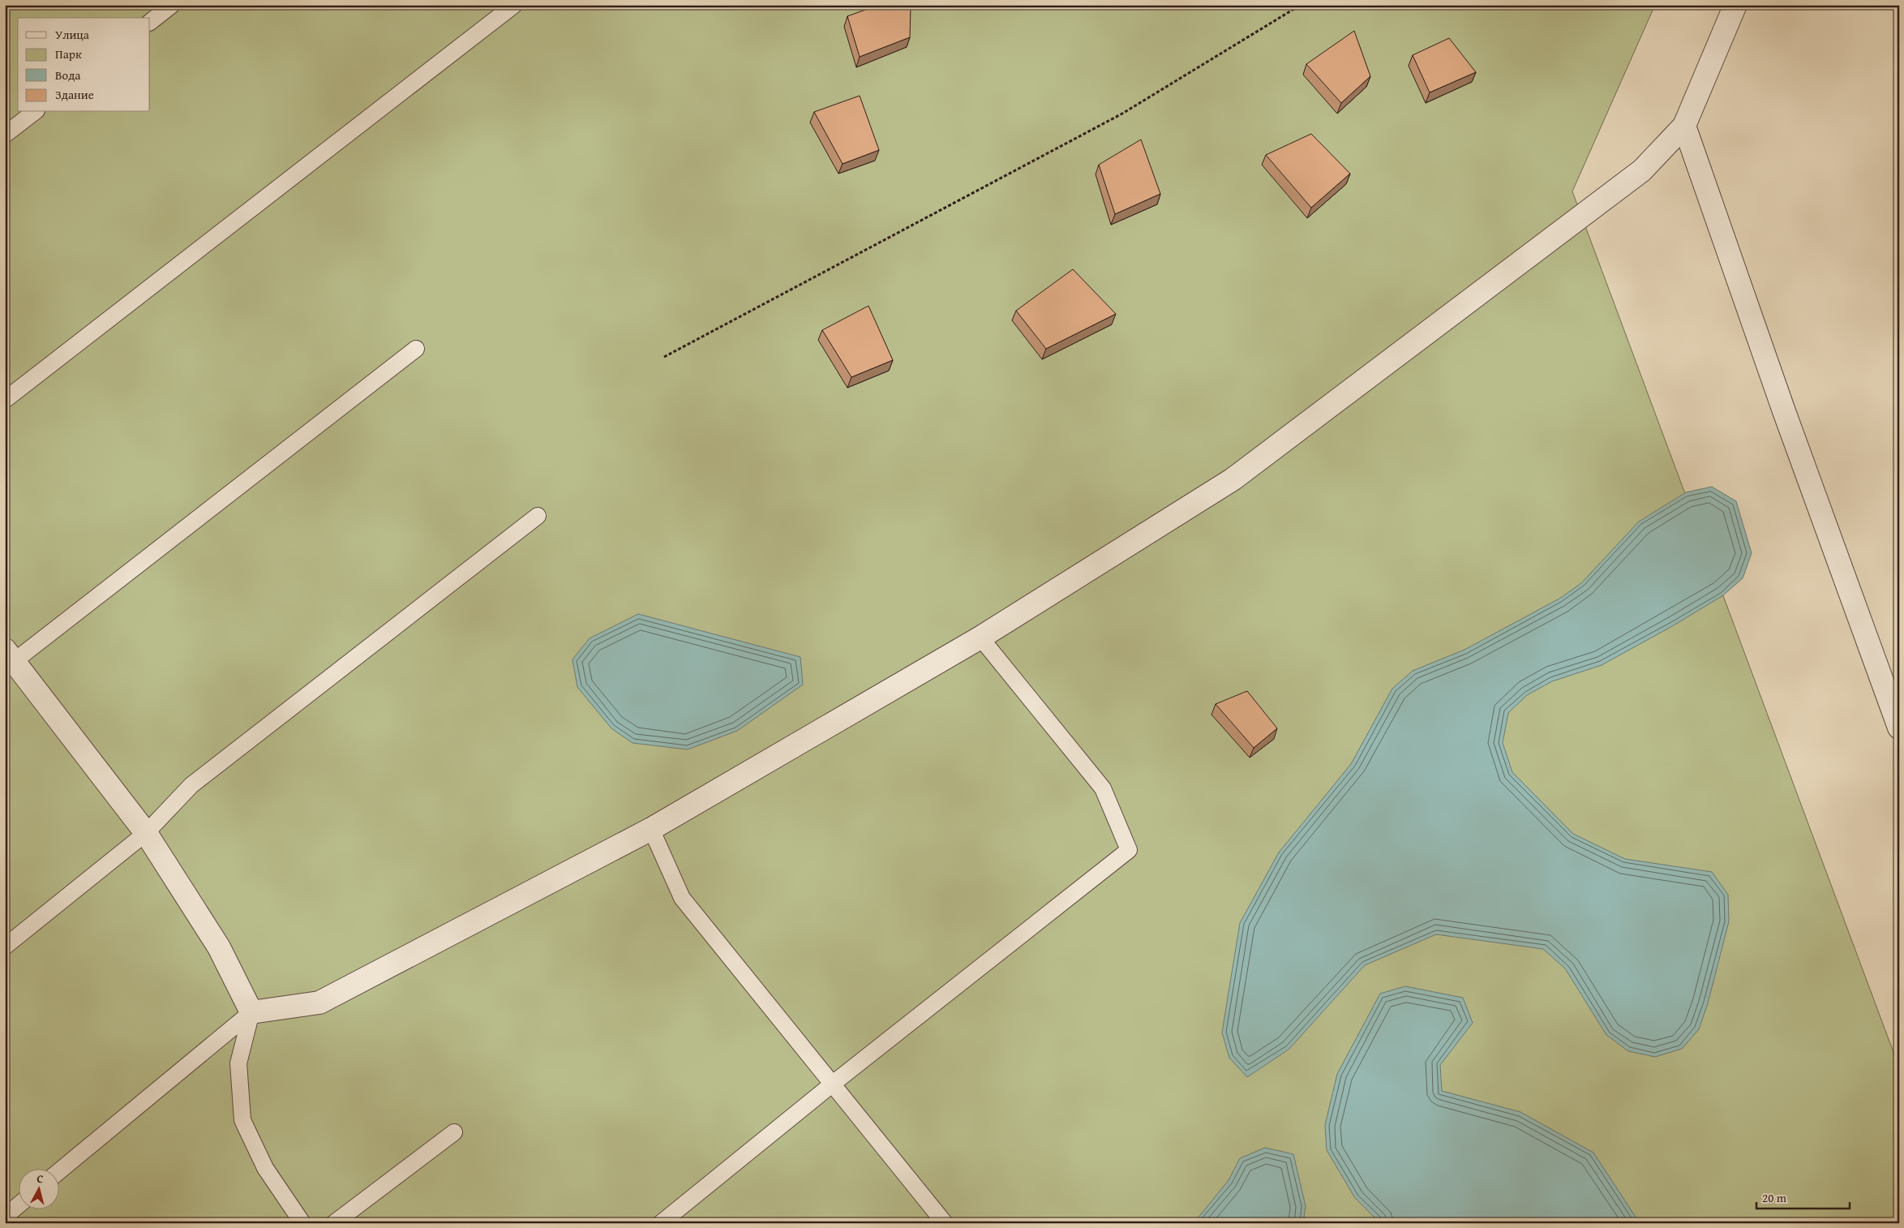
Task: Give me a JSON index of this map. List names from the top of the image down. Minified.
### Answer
{"legend":["Улица","Парк","Вода","Здание"],"scale_bar":"20 m","north":"top"}
